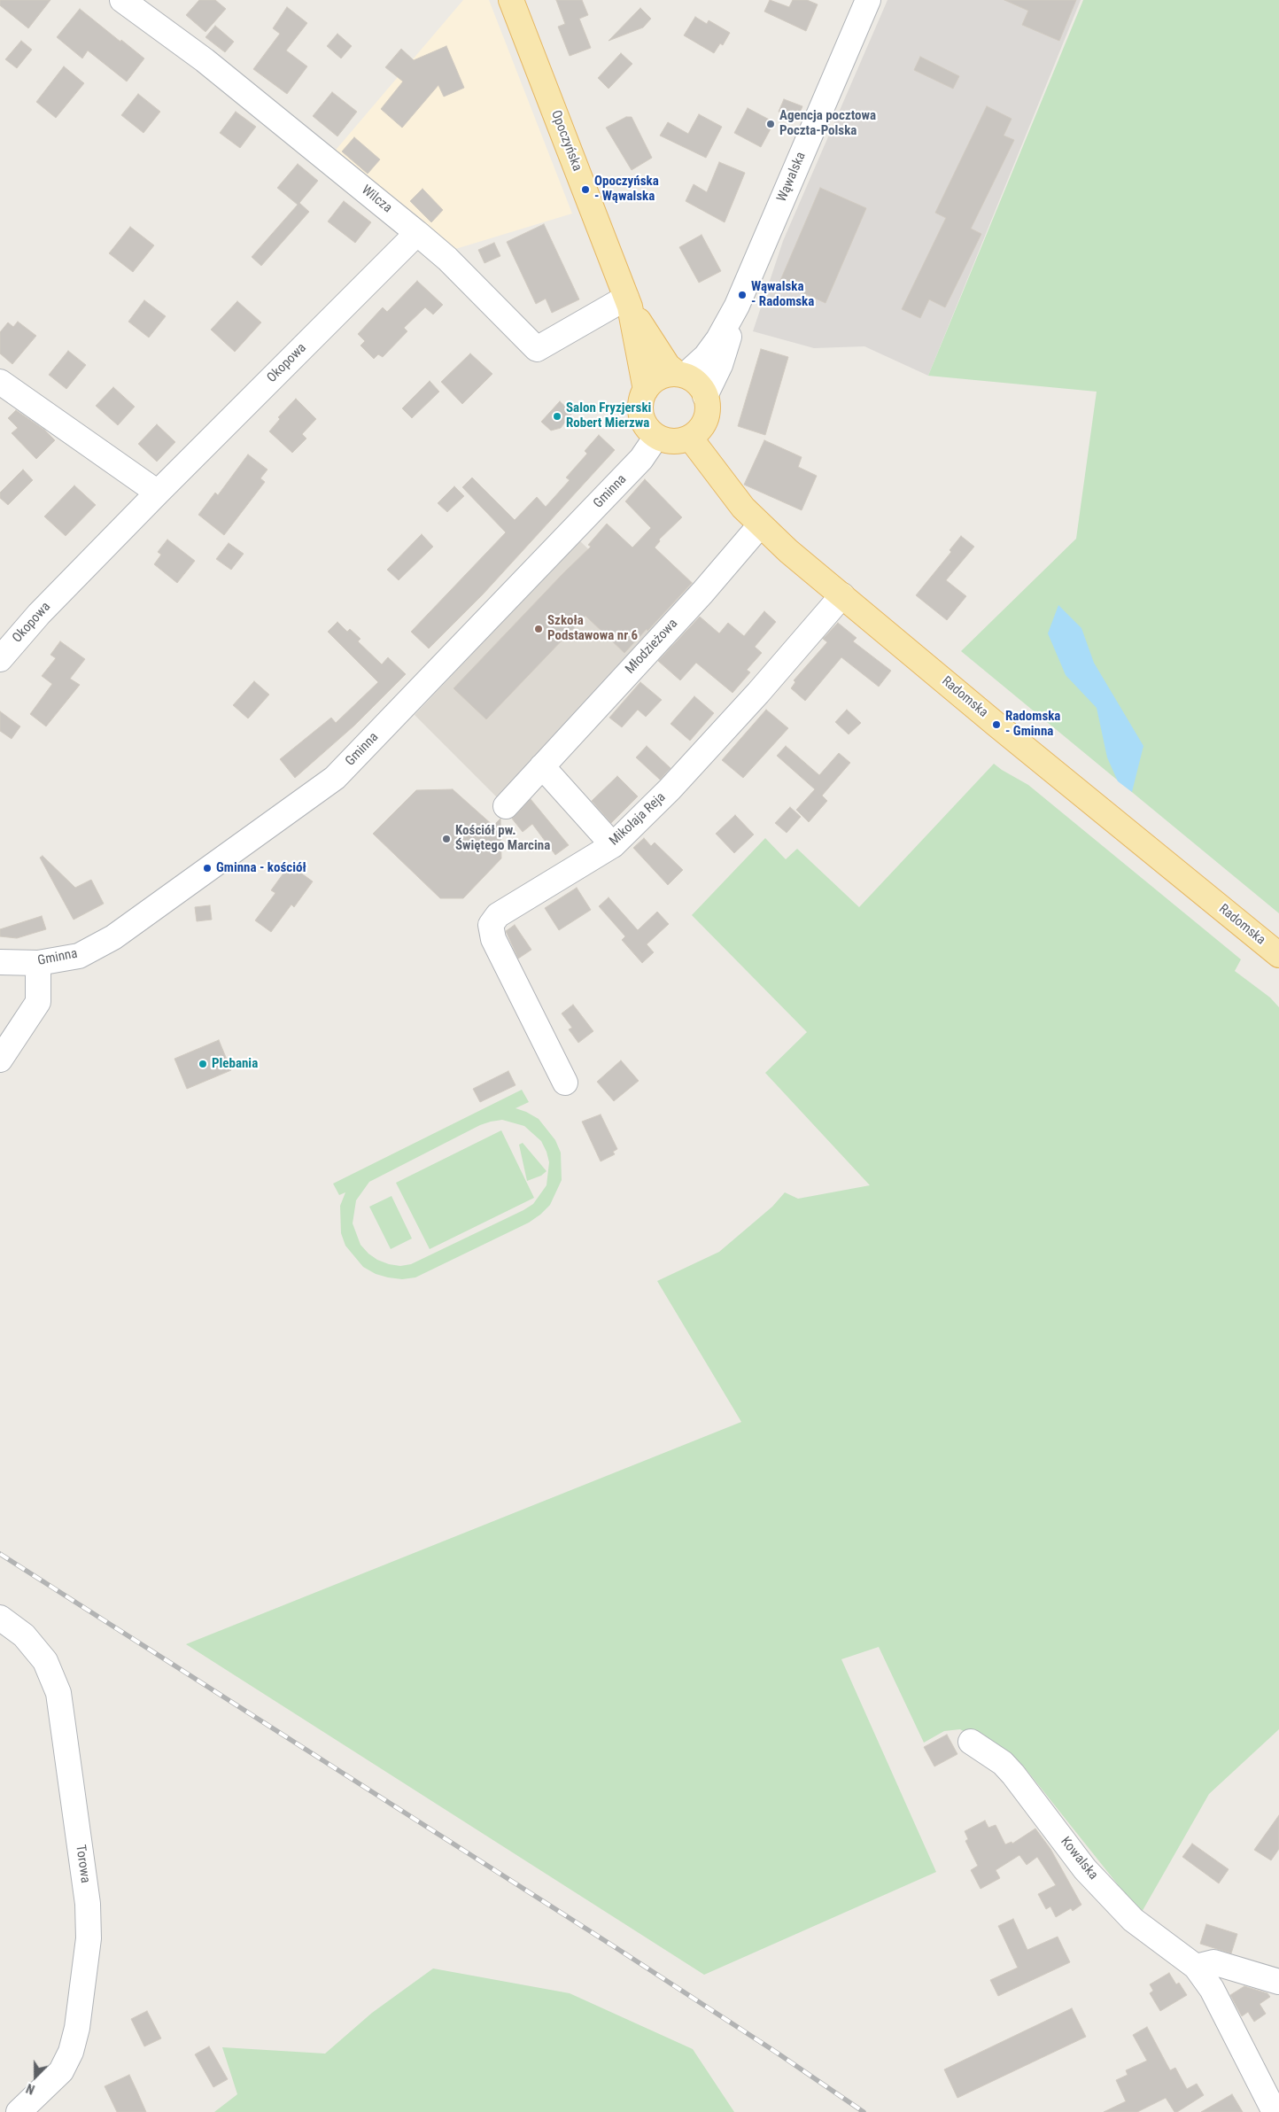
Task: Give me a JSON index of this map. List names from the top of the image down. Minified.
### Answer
{"streets":{"main road":["Opoczyńska","Radomska"],"street":["Wąwalska","Wilcza","Okopowa","Gminna","Młodzieżowa","Mikołaja Reja","Kowalska","Torowa"]},"crossings":[["Opoczyńska","Wąwalska"],["Opoczyńska","Wilcza"],["Opoczyńska","Gminna"],["Opoczyńska","Radomska"],["Wąwalska","Gminna"],["Wąwalska","Radomska"],["Wilcza","Okopowa"],["Gminna","Radomska"],["Młodzieżowa","Radomska"],["Radomska","Mikołaja Reja"]],"places":["Agencja pocztowa Poczta-Polska","Opoczyńska - Wąwalska","Wąwalska - Radomska","Salon Fryzjerski Robert Mierzwa","Szkoła Podstawowa nr 6","Radomska - Gminna","Kościół pw. Świętego Marcina","Gminna - kościół","Plebania"],"north":"bottom"}
